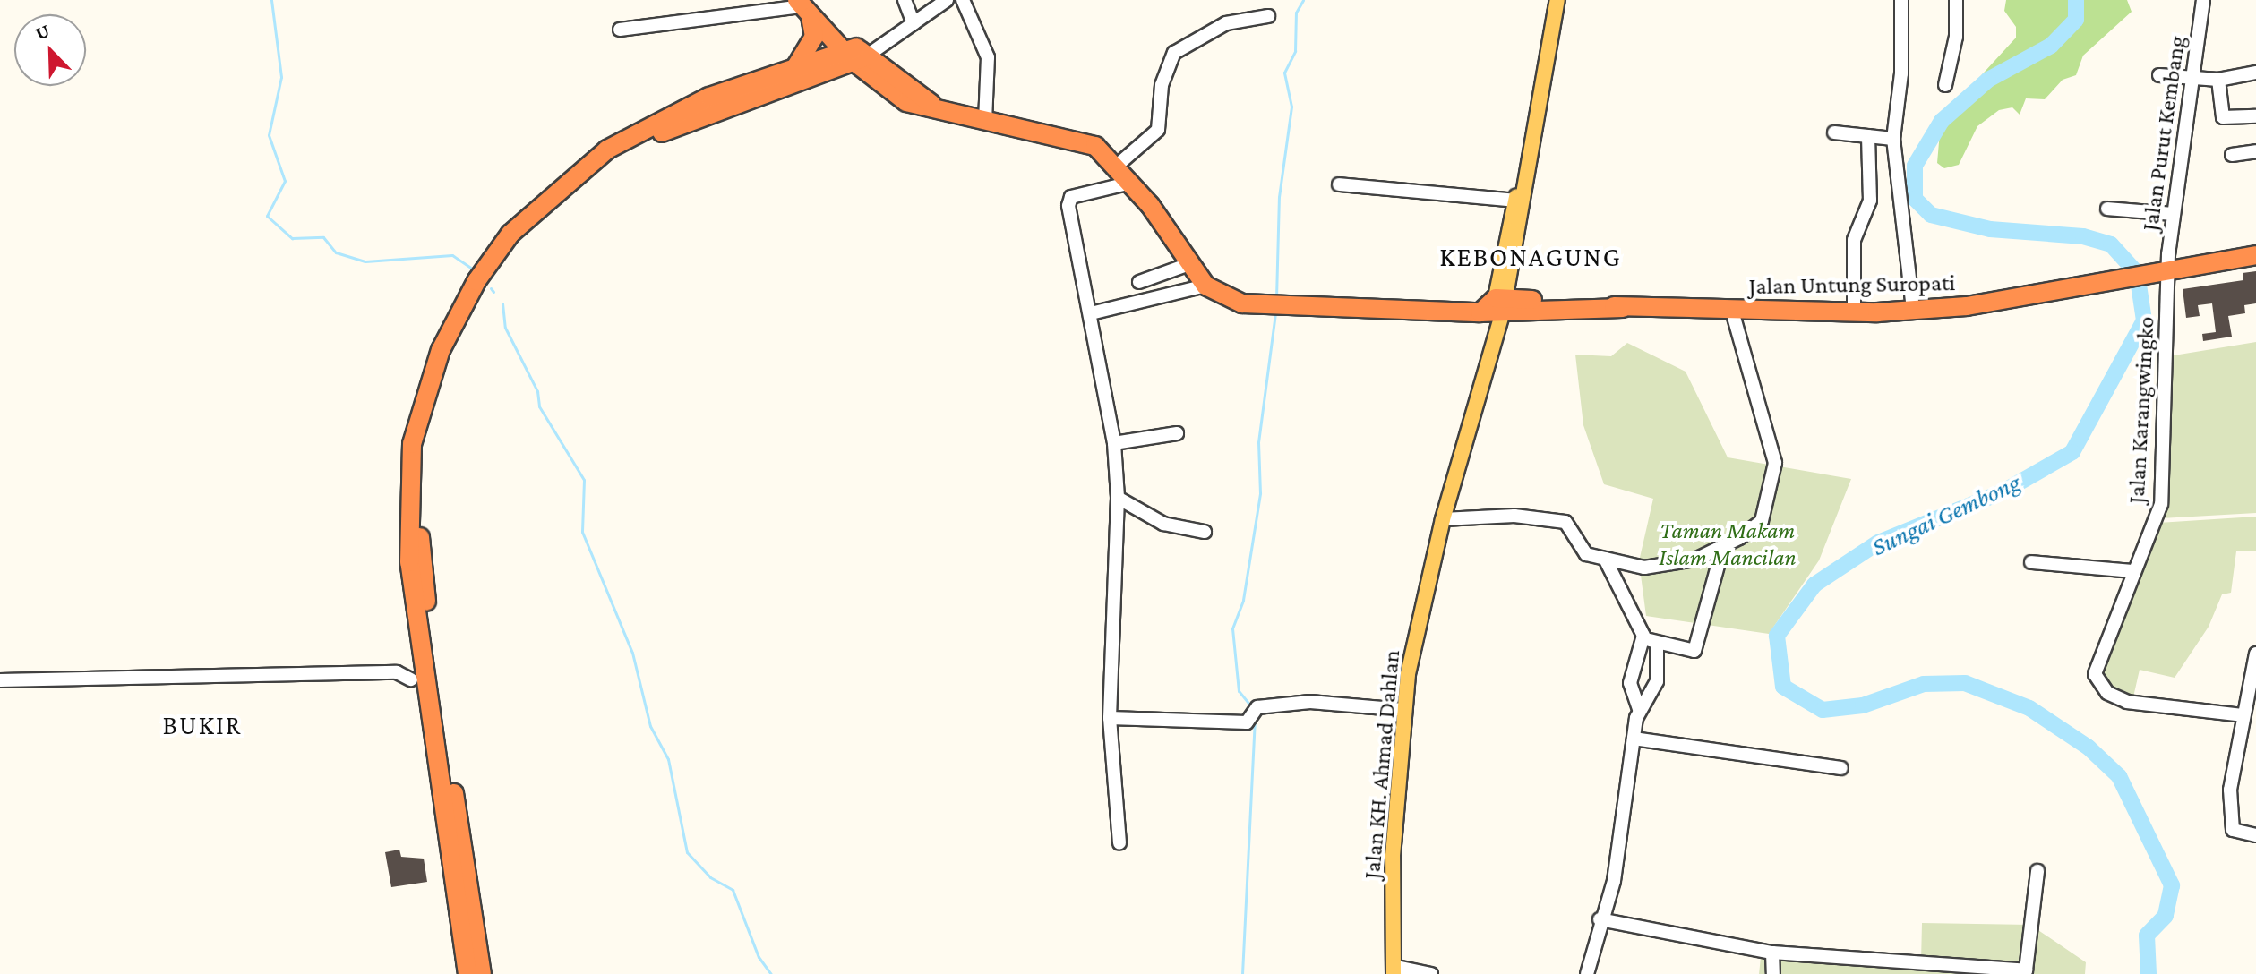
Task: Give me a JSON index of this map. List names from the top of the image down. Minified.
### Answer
{"streets":{"highway":["Jalan Untung Suropati"],"main road":["Jalan KH. Ahmad Dahlan"],"street":["Jalan Purut Kembang","Jalan Karangwingko"]},"crossings":[["Jalan Purut Kembang","Jalan Untung Suropati"],["Jalan Purut Kembang","Jalan Karangwingko"],["Jalan Untung Suropati","Jalan Karangwingko"],["Jalan Untung Suropati","Jalan KH. Ahmad Dahlan"]],"districts":["KEBONAGUNG","BUKIR"],"water":["Sungai Gembong"],"parks":["Taman Makam Islam Mancilan"],"north":"top left"}
